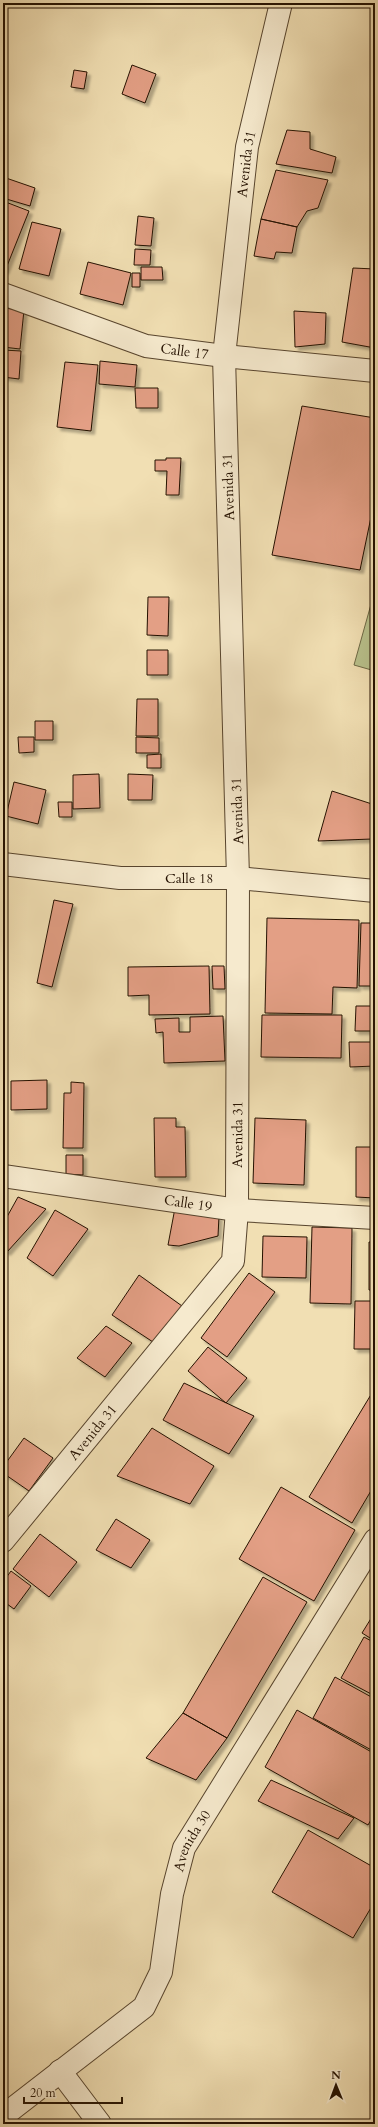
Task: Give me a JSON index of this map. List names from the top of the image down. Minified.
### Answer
{"streets":{"street":["Avenida 31","Calle 17","Calle 18","Calle 19","Avenida 30"]},"crossings":[["Avenida 31","Calle 17"],["Avenida 31","Calle 18"],["Avenida 31","Calle 19"]],"scale_bar":"20 m","north":"top"}
